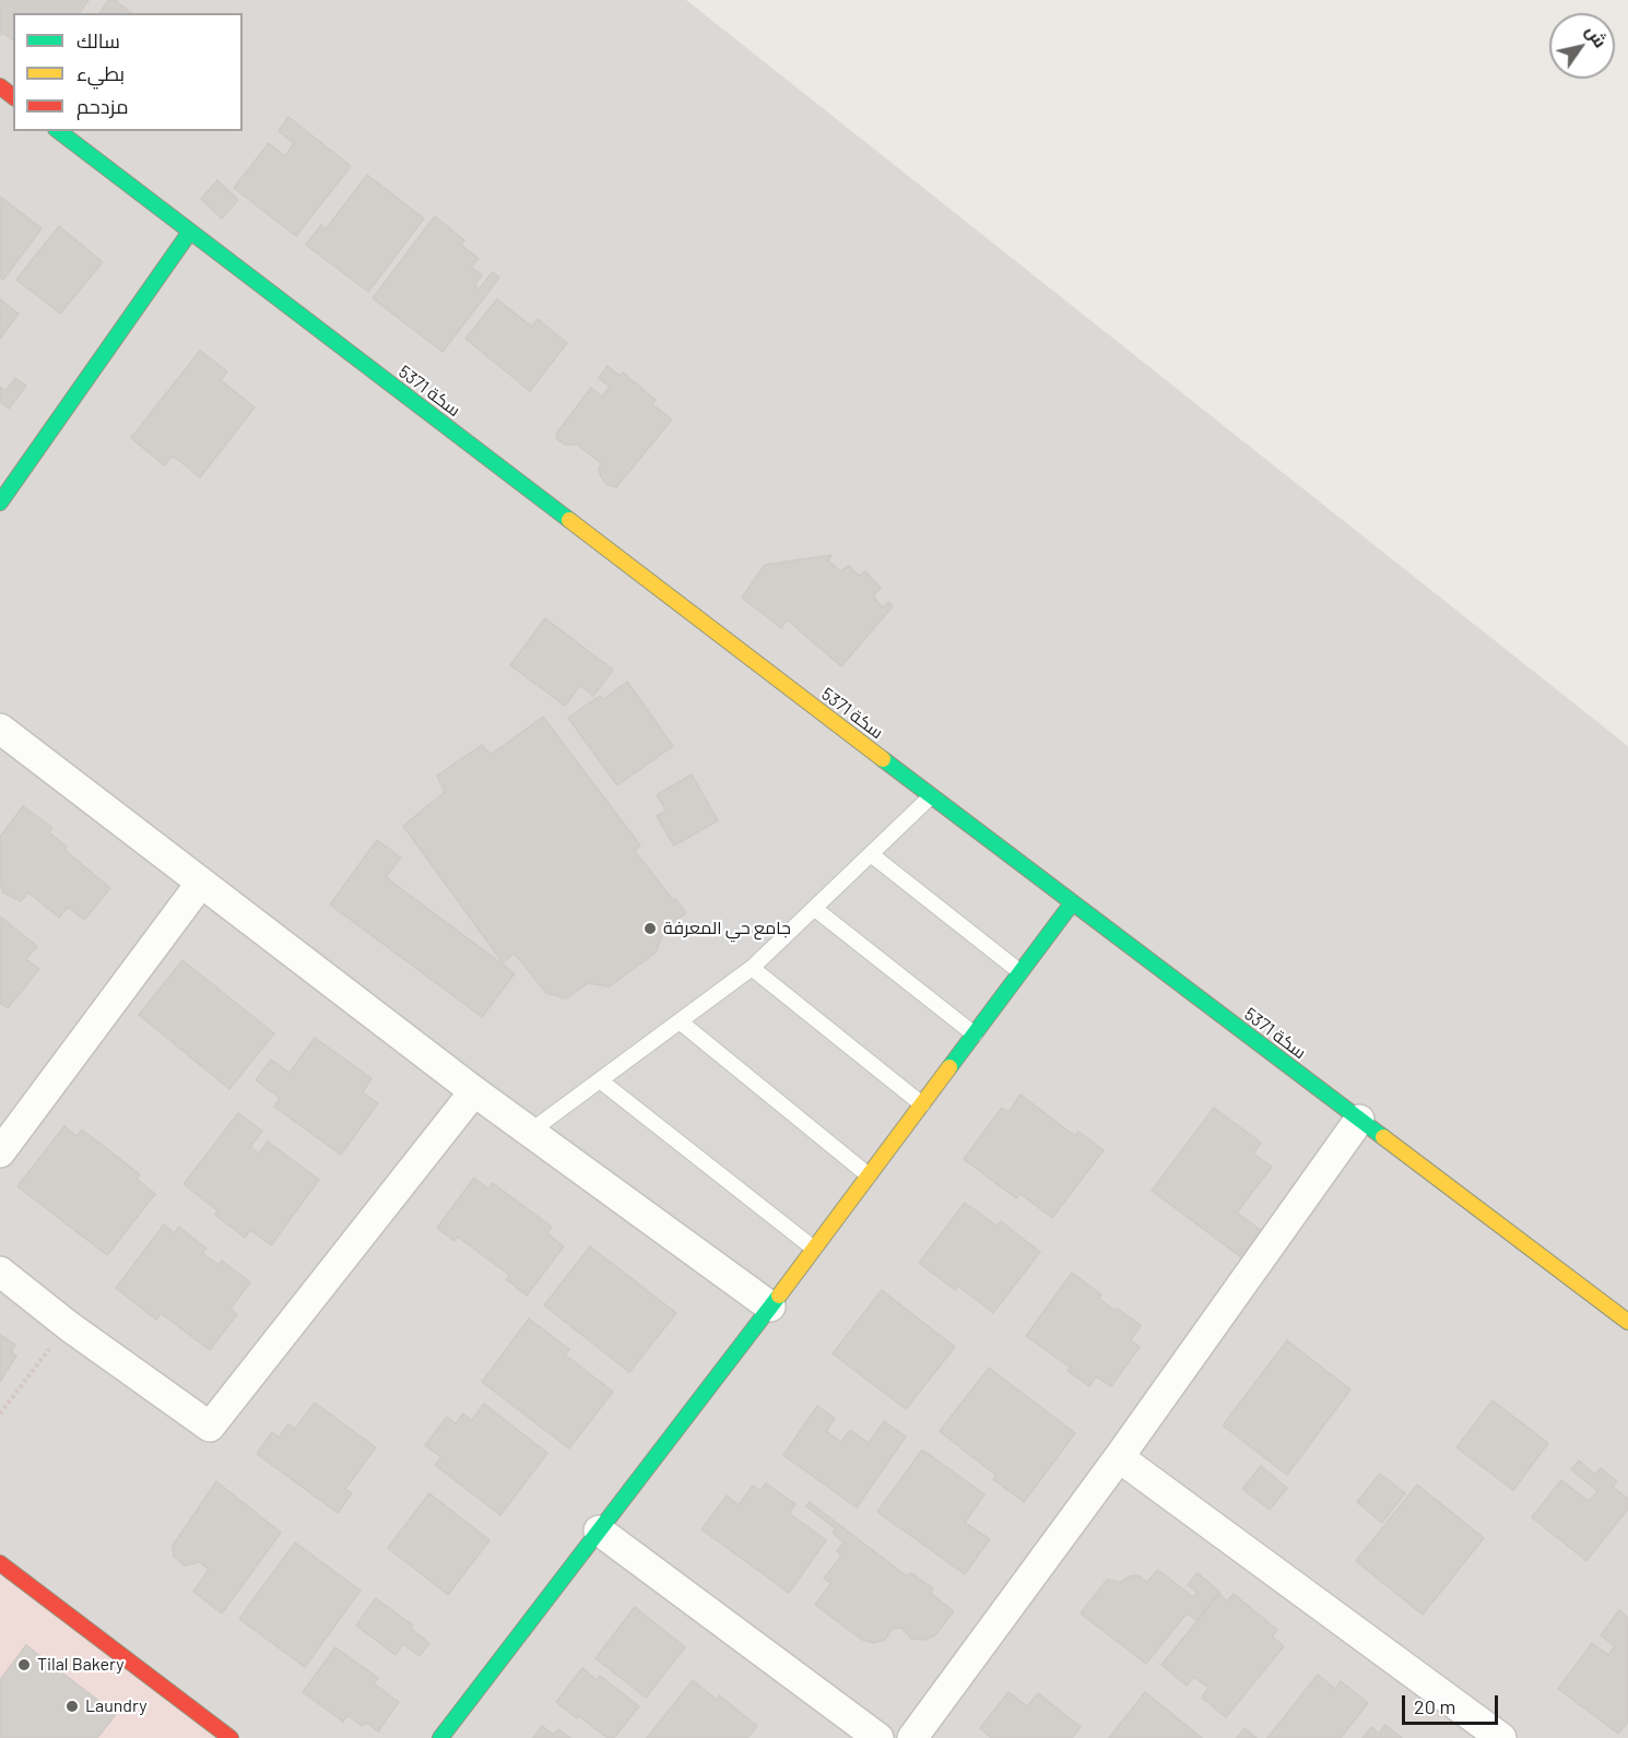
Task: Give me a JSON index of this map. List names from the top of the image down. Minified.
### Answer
{"streets":{"street":["سكة 5371"]},"places":["جامع حي المعرفة","Tilal Bakery","Laundry"],"legend":["سالك","بطيء","مزدحم"],"scale_bar":"20 m","north":"top right"}
